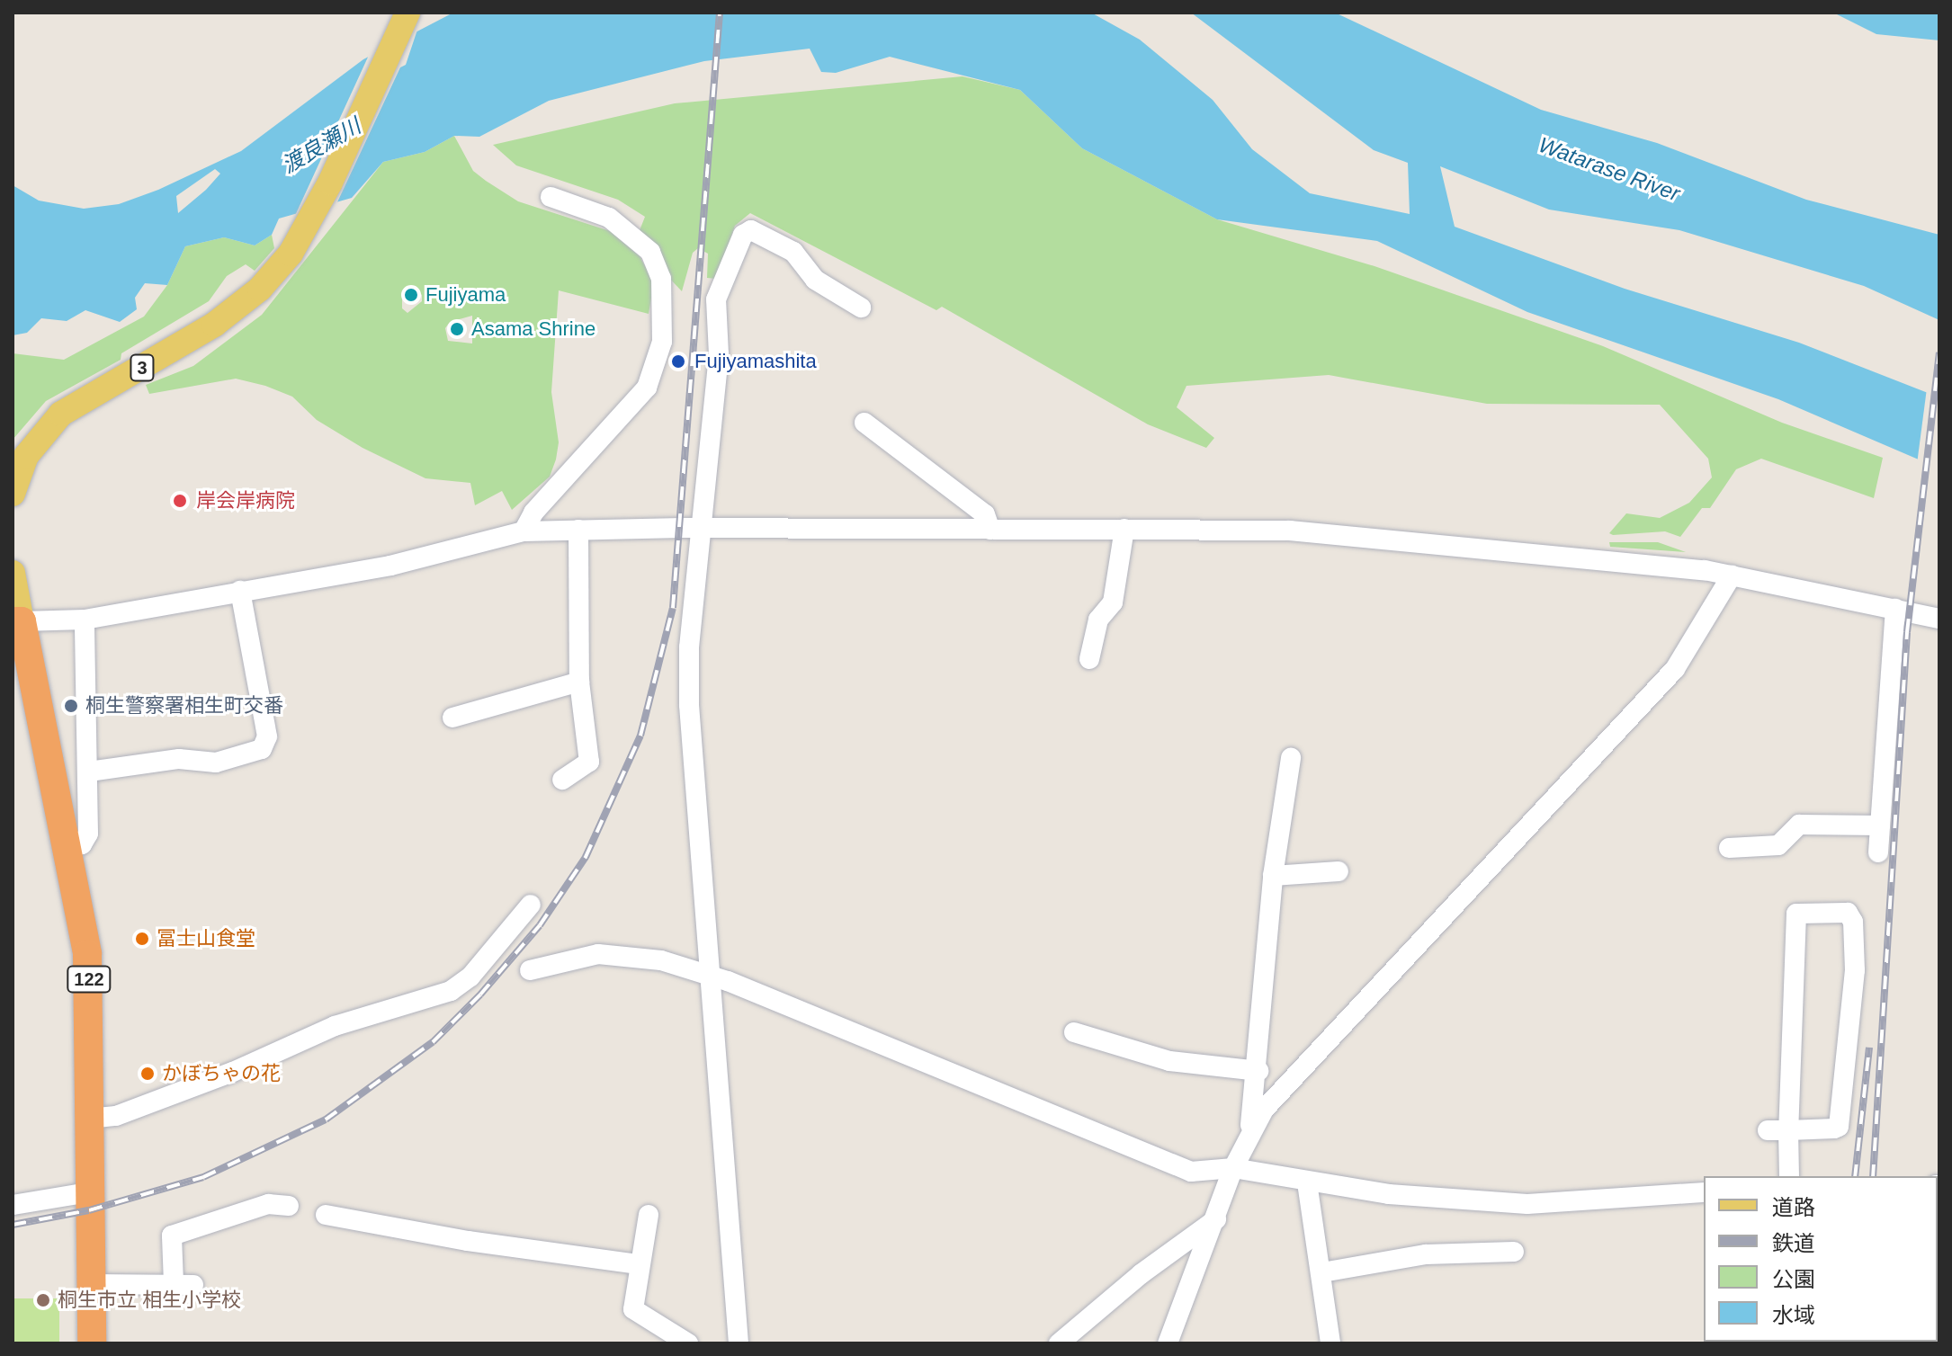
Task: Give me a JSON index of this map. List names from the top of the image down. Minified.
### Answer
{"streets":{"highway":["122"],"main road":["3"]},"water":["渡良瀬川","Watarase River"],"places":["Fujiyama","Asama Shrine","Fujiyamashita","岸会岸病院","桐生警察署相生町交番","冨士山食堂","かぼちゃの花","桐生市立 相生小学校"],"legend":["道路","鉄道","公園","水域"]}
